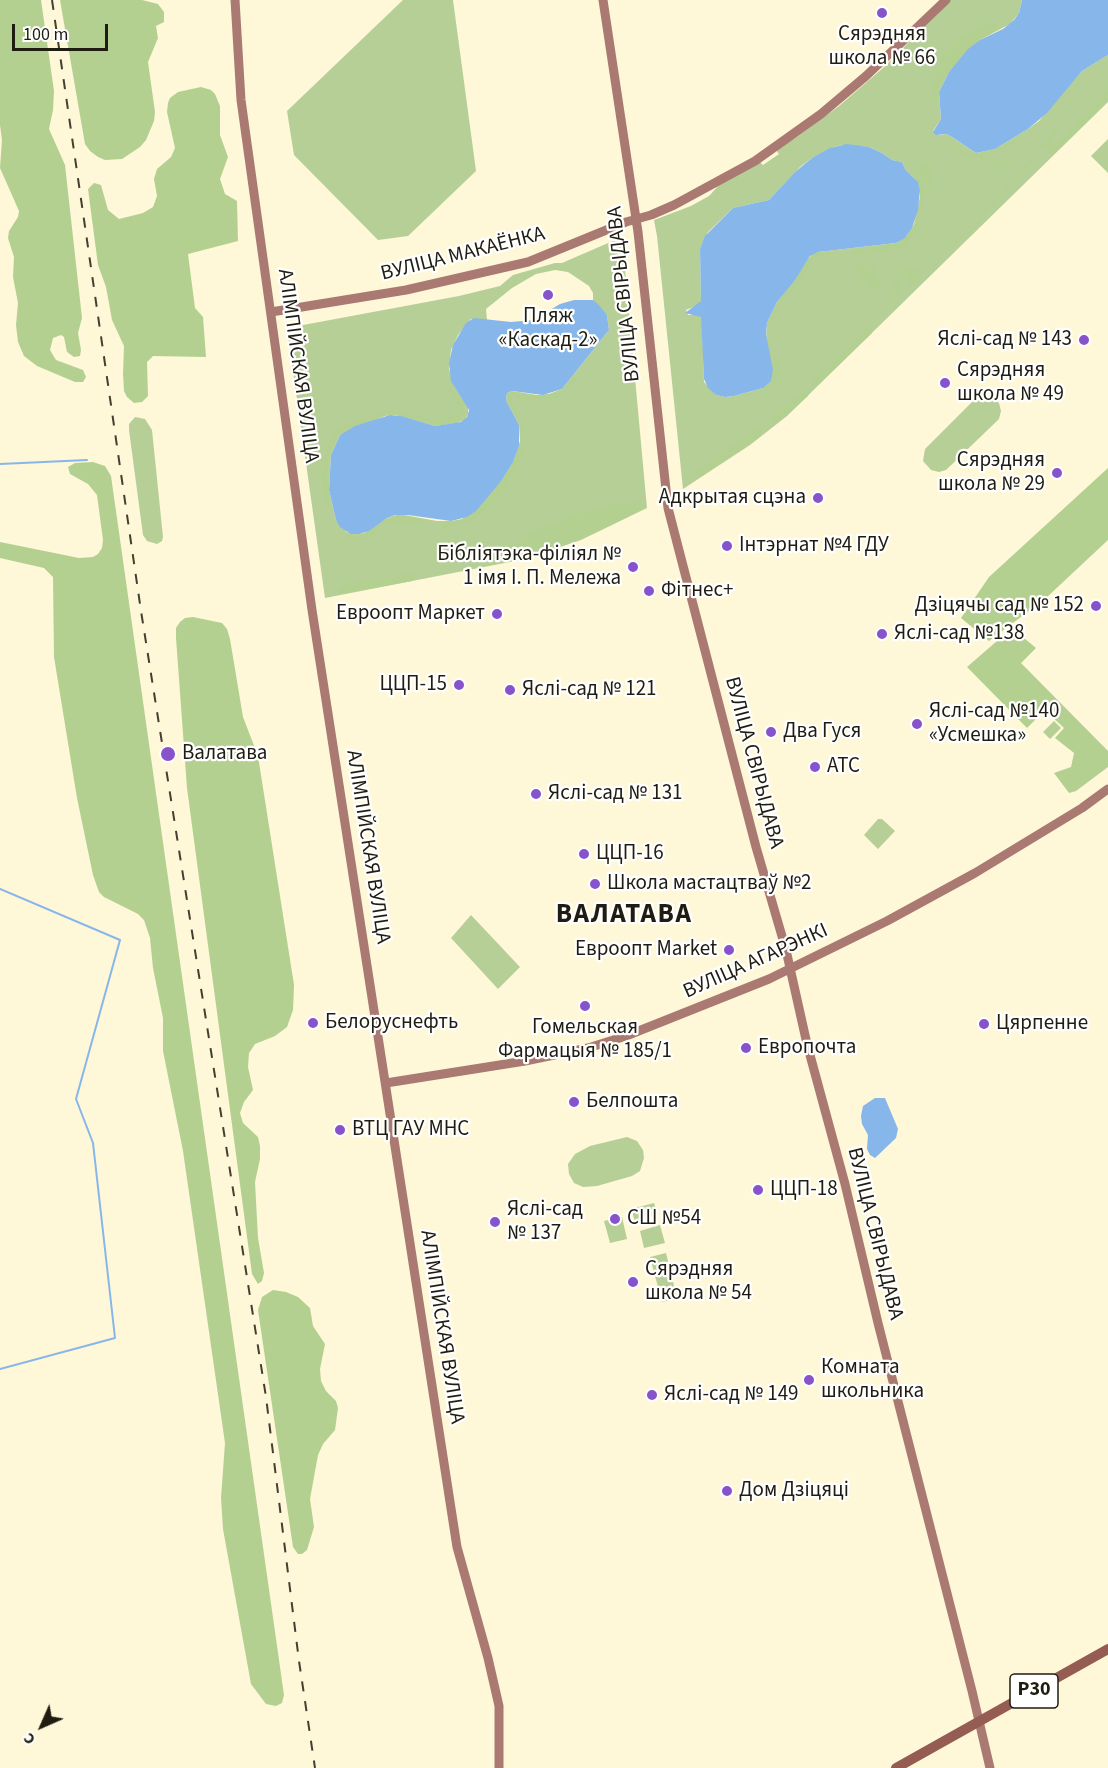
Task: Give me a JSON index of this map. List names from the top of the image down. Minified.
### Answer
{"streets":{"main road":["Р30"],"street":["ВУЛІЦА МАКАЁНКА","ВУЛІЦА СВІРЫДАВА","АЛІМПІЙСКАЯ ВУЛІЦА","ВУЛІЦА АГАРЭНКІ"]},"crossings":[["ВУЛІЦА МАКАЁНКА","ВУЛІЦА СВІРЫДАВА"],["ВУЛІЦА МАКАЁНКА","АЛІМПІЙСКАЯ ВУЛІЦА"],["ВУЛІЦА СВІРЫДАВА","ВУЛІЦА АГАРЭНКІ"],["ВУЛІЦА СВІРЫДАВА","Р30"],["АЛІМПІЙСКАЯ ВУЛІЦА","ВУЛІЦА АГАРЭНКІ"]],"districts":["ВАЛАТАВА"],"places":["Сярэдняя школа № 66","Пляж «Каскад-2»","Яслі-сад № 143","Сярэдняя школа № 49","Сярэдняя школа № 29","Адкрытая сцэна","Інтэрнат №4 ГДУ","Бібліятэка-філіял № 1 імя І. П. Мележа","Фітнес+","Дзіцячы сад № 152","Евроопт Маркет","Яслі-сад №138","ЦЦП-15","Яслі-сад № 121","Яслі-сад №140 «Усмешка»","Два Гуся","Валатава","АТС","Яслі-сад № 131","ЦЦП-16","Школа мастацтваў №2","Евроопт Market","Гомельская Фармацыя № 185/1","Белоруснефть","Цярпенне","Европочта","Белпошта","ВТЦ ГАУ МНС","ЦЦП-18","СШ №54","Яслі-сад № 137","Сярэдняя школа № 54","Комната школьника","Яслі-сад № 149","Дом Дзіцяці"],"scale_bar":"100 m","north":"bottom left"}
